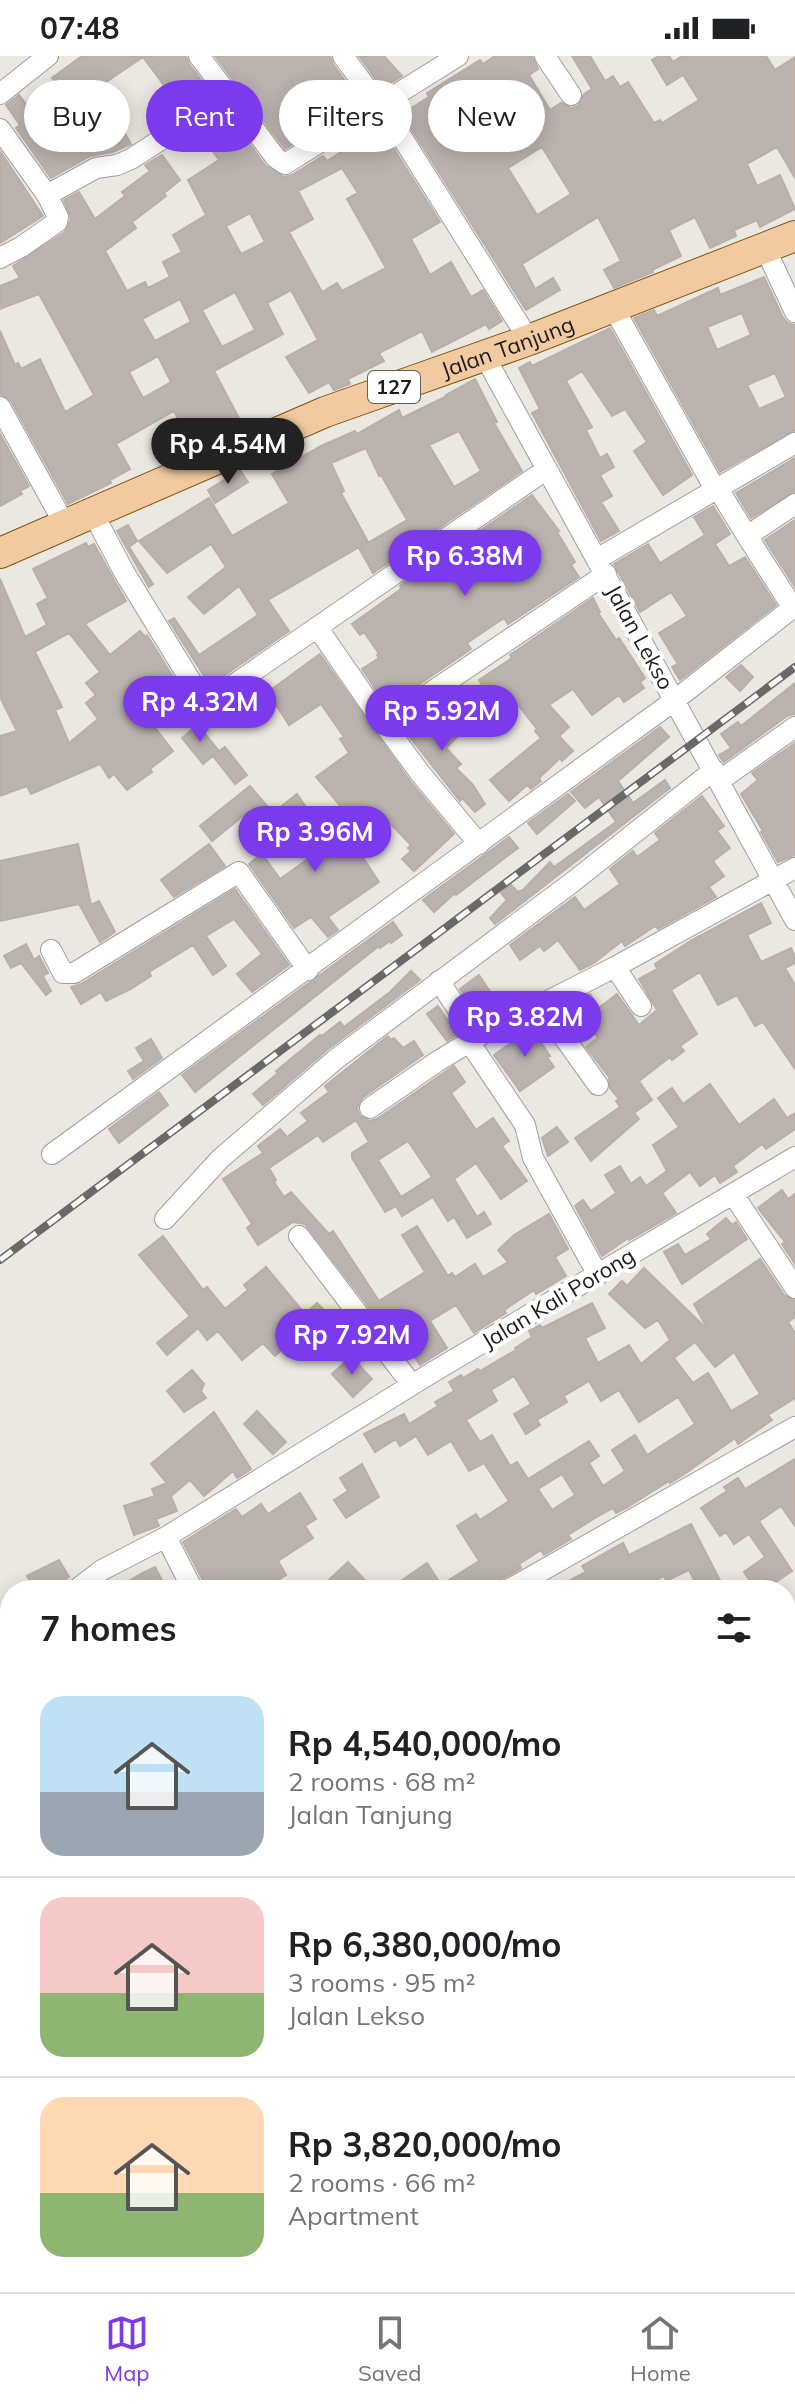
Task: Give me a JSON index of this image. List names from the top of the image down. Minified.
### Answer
{"streets":{"main road":["Jalan Tanjung","127"],"street":["Jalan Lekso","Jalan Kali Porong"]},"crossings":[["Jalan Tanjung","Jalan Lekso"]],"page":{"status":"07:48","chip":["Buy","Rent","Filters","New"],"price":["Rp 4.54M","Rp 6.38M","Rp 4.32M","Rp 5.92M","Rp 3.96M","Rp 3.82M","Rp 7.92M"],"heading":"7 homes","list":[{"name":"Rp 4,540,000/mo","note":"2 rooms · 68 m² · Jalan Tanjung"},{"name":"Rp 6,380,000/mo","note":"3 rooms · 95 m² · Jalan Lekso"},{"name":"Rp 3,820,000/mo","note":"2 rooms · 66 m² · Apartment"}],"tabs":["Map","Saved","Home"]}}
